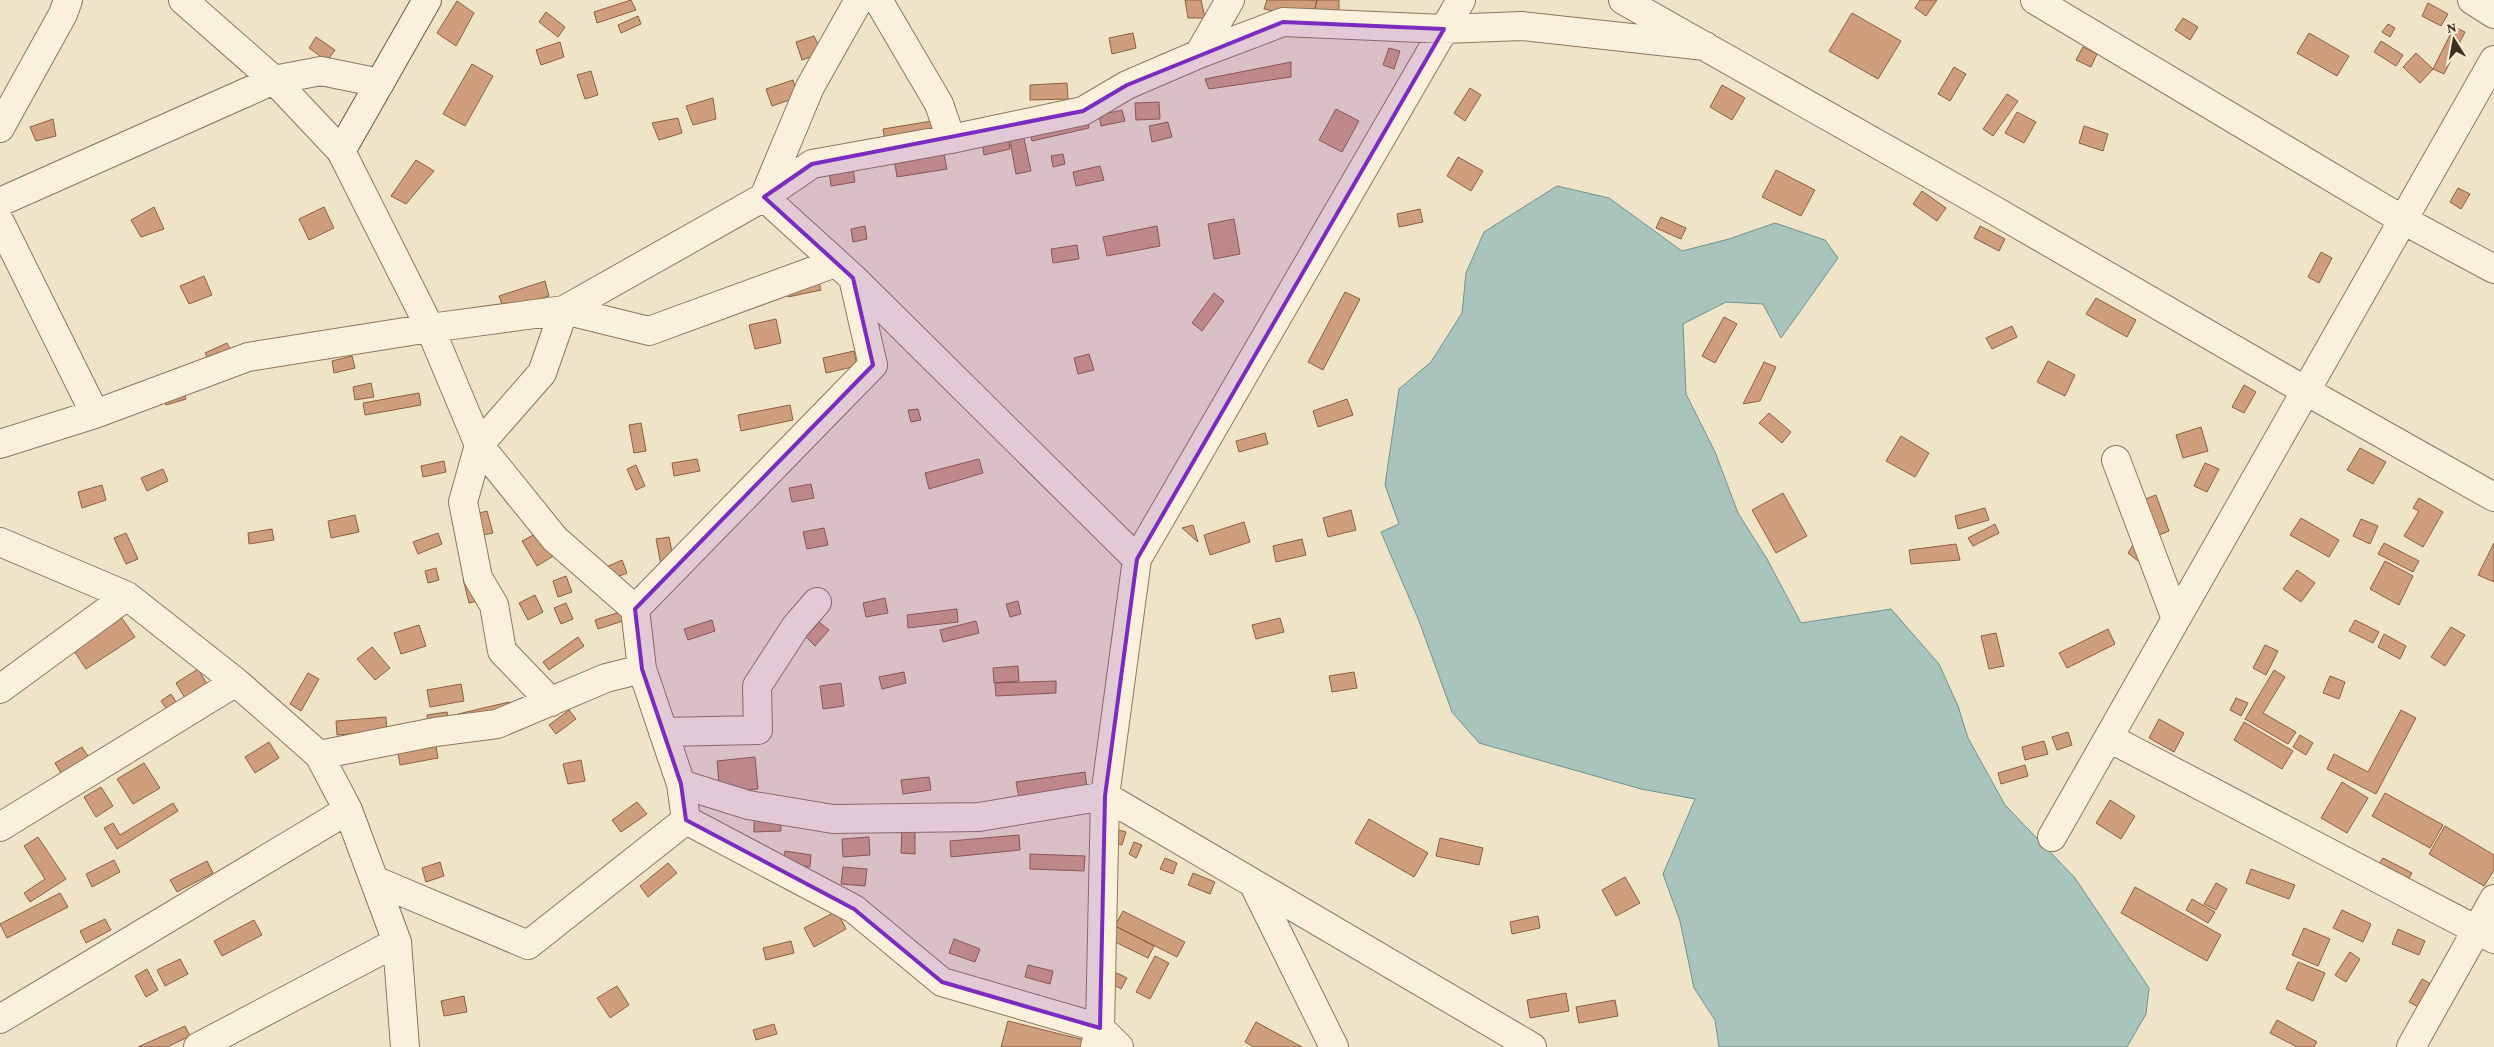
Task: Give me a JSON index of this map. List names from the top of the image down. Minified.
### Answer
{"north":"top"}
